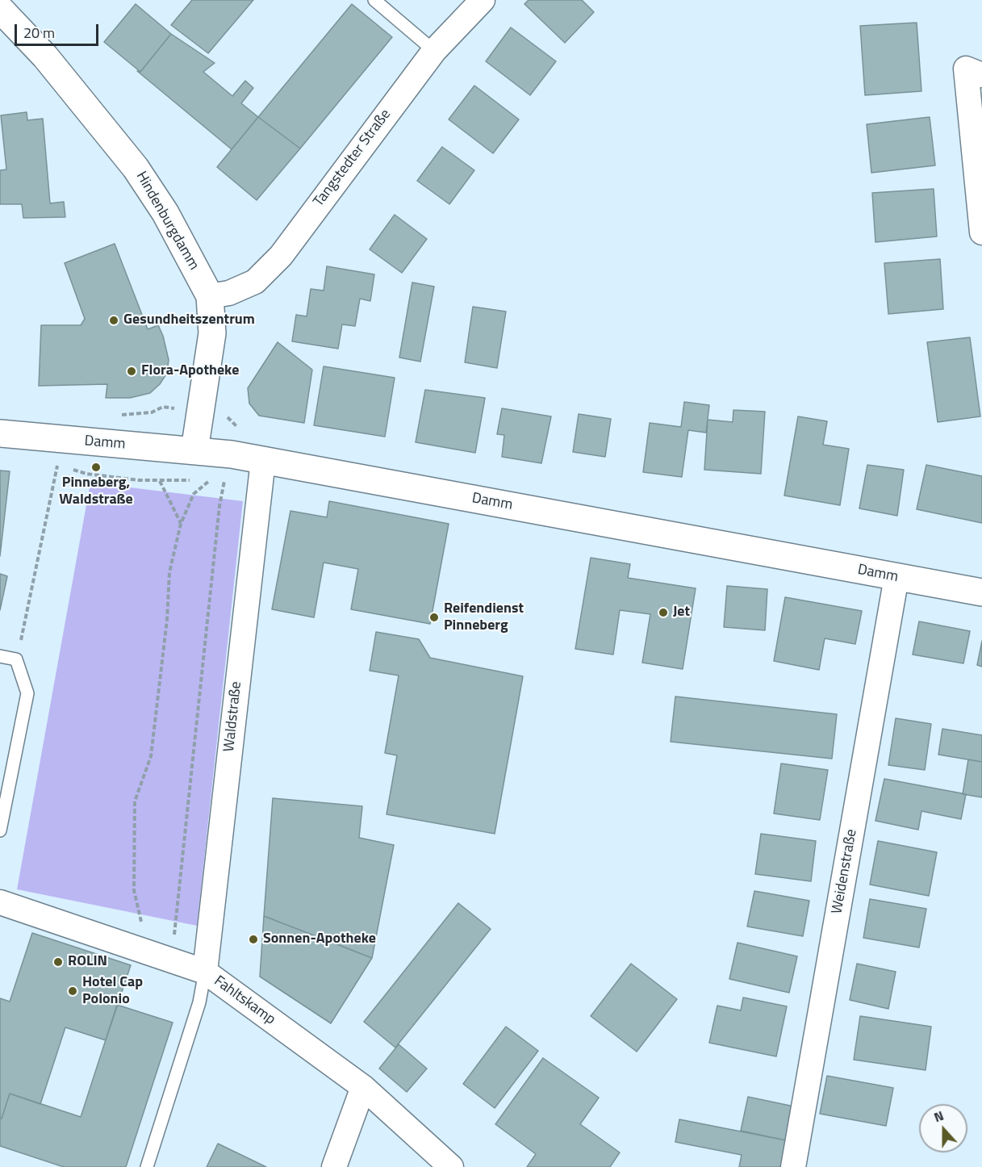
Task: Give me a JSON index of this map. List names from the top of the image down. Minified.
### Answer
{"streets":{"main road":["Hindenburgdamm","Damm"],"street":["Tangstedter Straße","Waldstraße","Weidenstraße","Fahltskamp"]},"crossings":[["Tangstedter Straße","Hindenburgdamm"],["Hindenburgdamm","Damm"],["Damm","Waldstraße"],["Damm","Weidenstraße"],["Waldstraße","Fahltskamp"]],"places":["Gesundheitszentrum","Flora-Apotheke","Pinneberg, Waldstraße","Jet","Reifendienst Pinneberg","Sonnen-Apotheke","ROLIN","Hotel Cap Polonio"],"scale_bar":"20 m","north":"top"}
